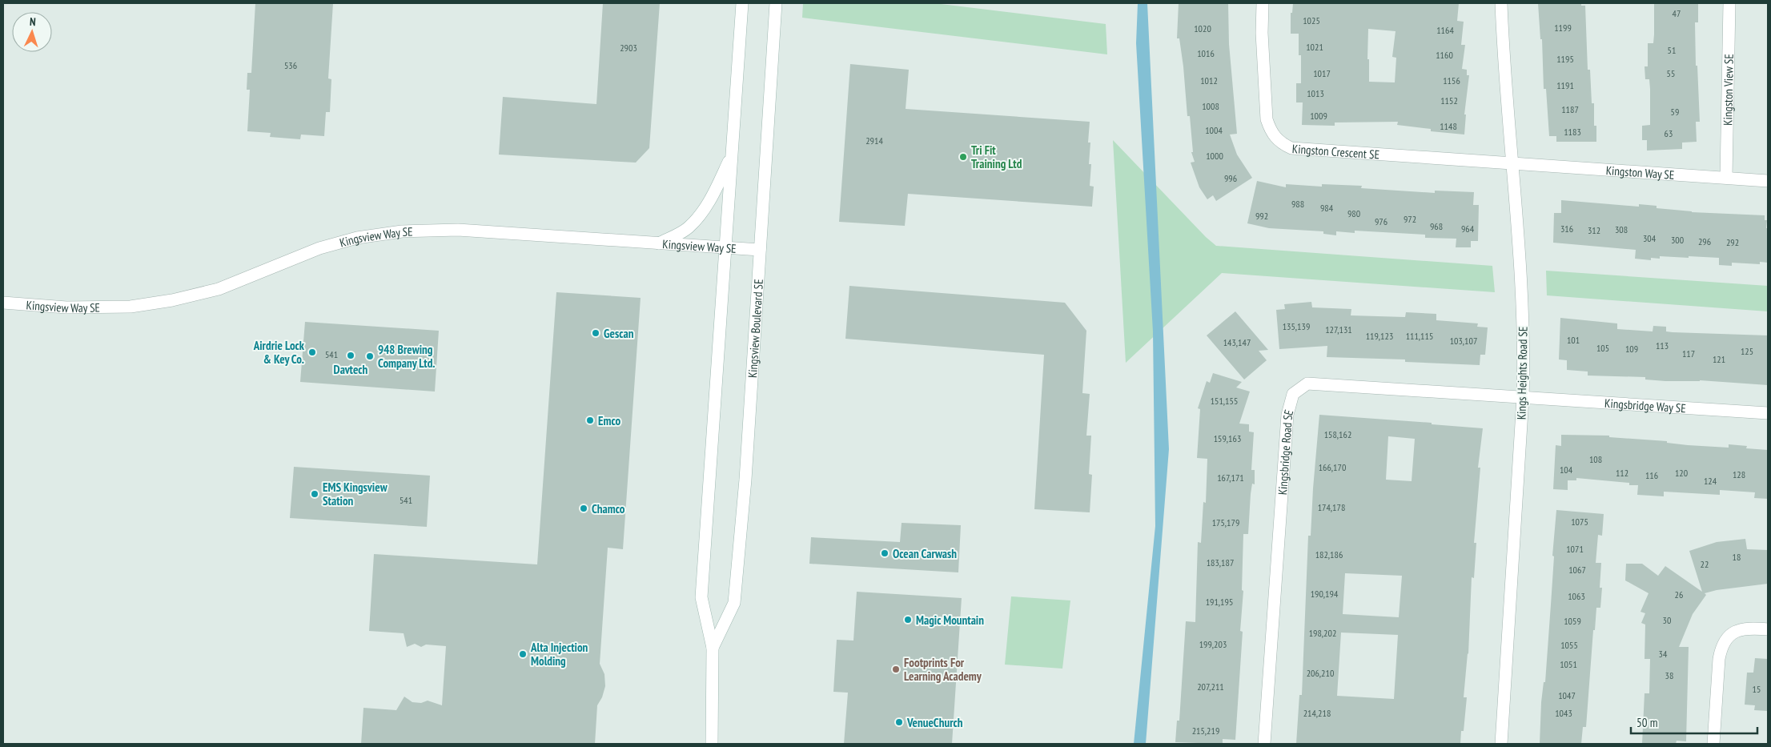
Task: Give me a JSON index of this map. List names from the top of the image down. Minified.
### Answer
{"streets":{"street":["Kingston View SE","Kingston Crescent SE","Kingston Way SE","Kingsview Way SE","Kingsview Boulevard SE","Kings Heights Road SE","Kingsbridge Way SE","Kingsbridge Road SE"]},"crossings":[["Kingston View SE","Kingston Way SE"],["Kingston Crescent SE","Kingston Way SE"],["Kingston Crescent SE","Kings Heights Road SE"],["Kingston Way SE","Kings Heights Road SE"],["Kingsview Way SE","Kingsview Boulevard SE"],["Kings Heights Road SE","Kingsbridge Way SE"],["Kings Heights Road SE","Kingsbridge Road SE"],["Kingsbridge Way SE","Kingsbridge Road SE"]],"places":["Tri Fit Training Ltd","Gescan","Airdrie Lock & Key Co.","Davtech","948 Brewing Company Ltd.","Emco","EMS Kingsview Station","Chamco","Ocean Carwash","Magic Mountain","Alta Injection Molding","Footprints For Learning Academy","VenueChurch"],"house_numbers":["47","1025","1199","1020","1164","1021","2903","51","1016","1160","1195","536","1017","55","1012","1156","1191","1013","1152","1008","1187","59","1009","1148","1004","1183","63","2914","1000","996","988","984","980","992","972","976","968","964","316","308","312","304","300","296","292","135,139","127,131","119,123","111,115","101","103,107","143,147","113","105","109","125","117","541","121","151,155","158,162","159,163","108","166,170","104","112","120","128","116","167,171","124","541","174,178","1075","175,179","1071","182,186","18","183,187","22","1067","190,194","26","1063","191,195","30","1059","198,202","199,203","1055","34","1051","206,210","38","207,211","15","1047","214,218","1043","215,219"],"scale_bar":"50 m","north":"top"}
